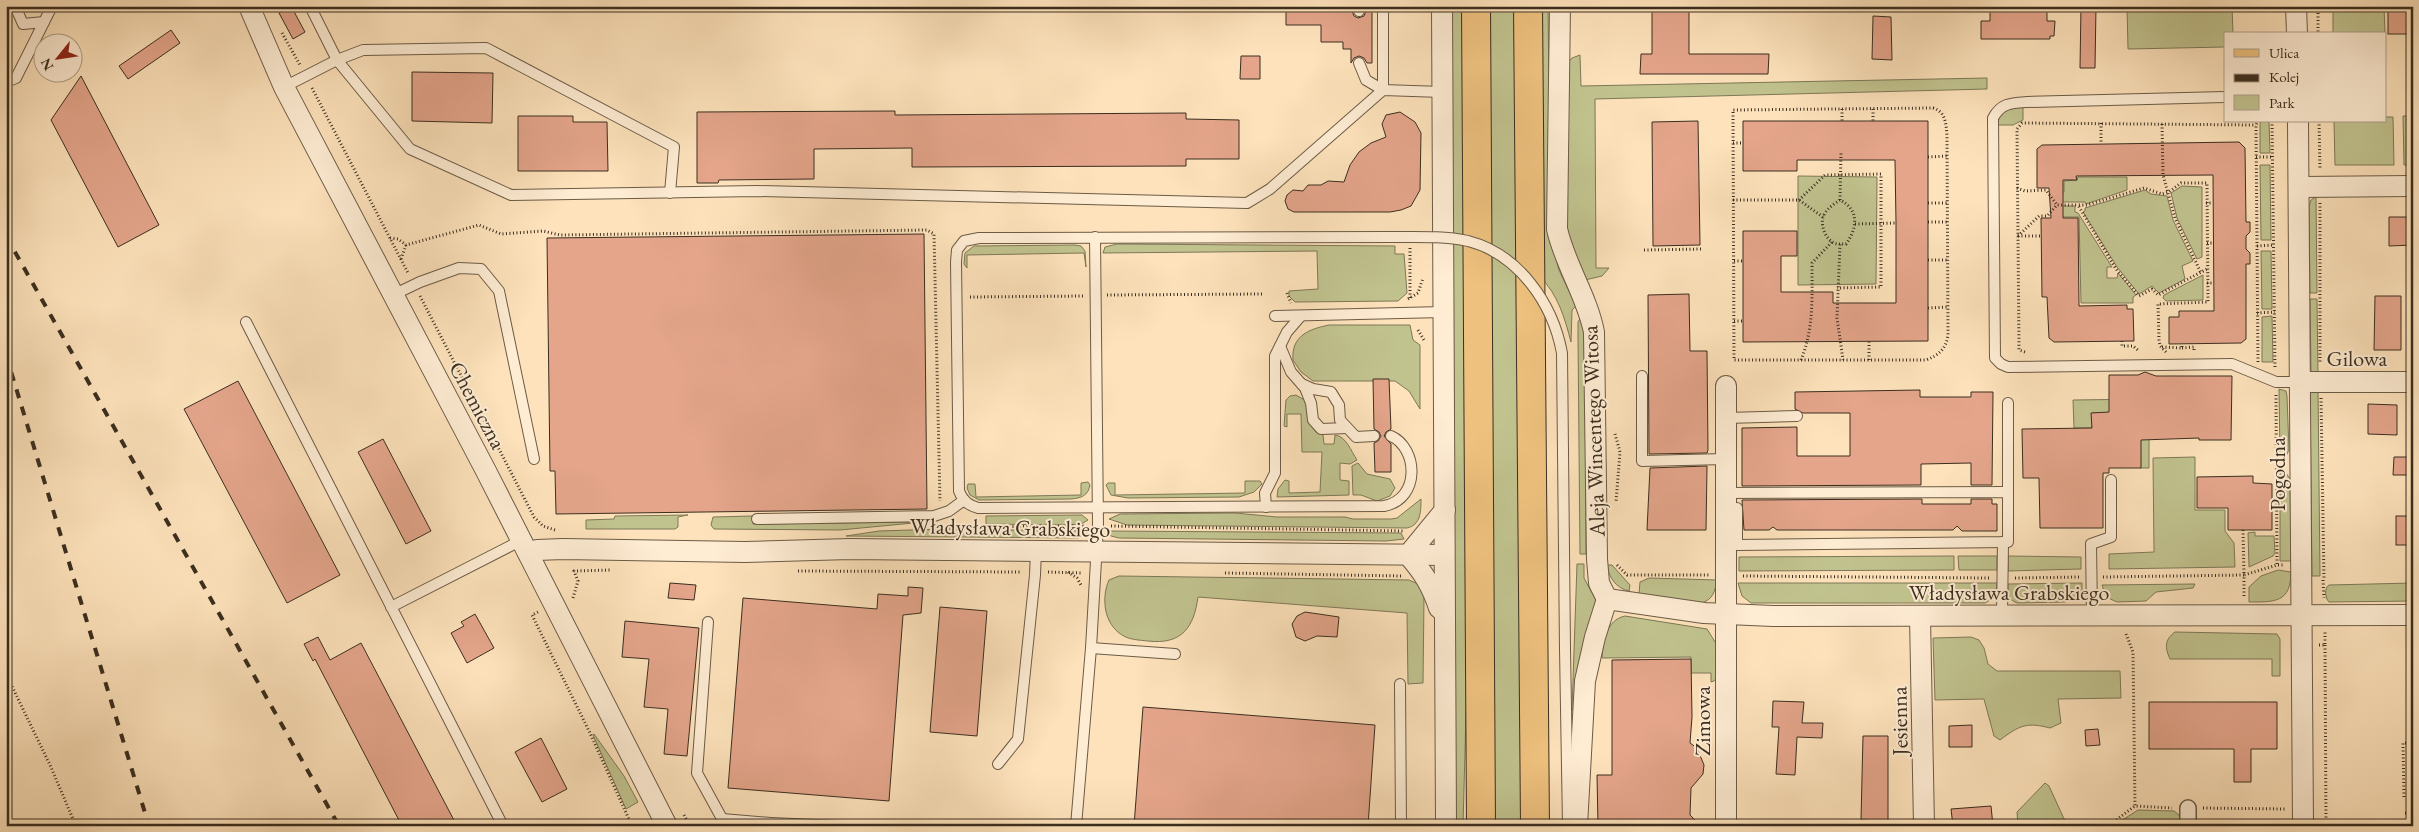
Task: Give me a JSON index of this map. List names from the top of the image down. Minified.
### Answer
{"streets":{"street":["Gilowa","Chemiczna","Aleja Wincentego Witosa","Pogodna","Władysława Grabskiego","Zimowa","Jesienna"]},"crossings":[["Gilowa","Pogodna"],["Chemiczna","Władysława Grabskiego"],["Aleja Wincentego Witosa","Władysława Grabskiego"],["Pogodna","Władysława Grabskiego"],["Władysława Grabskiego","Zimowa"],["Władysława Grabskiego","Jesienna"]],"legend":["Ulica","Kolej","Park"],"north":"bottom left"}
